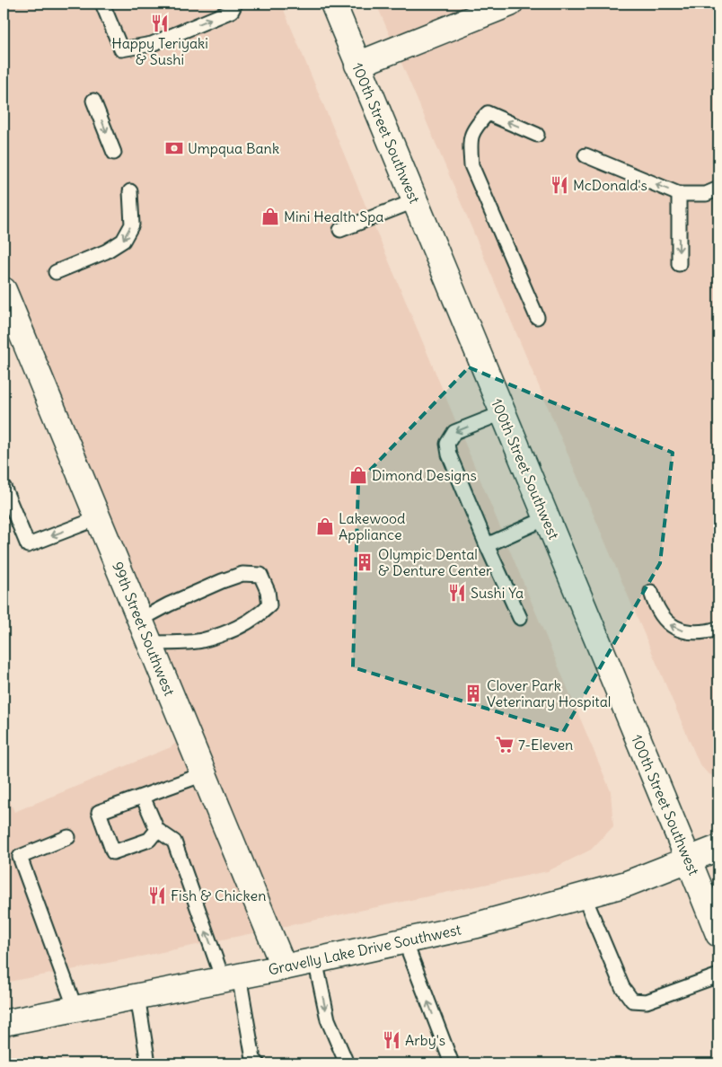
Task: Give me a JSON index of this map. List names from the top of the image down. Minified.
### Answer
{"streets":{"main road":["100th Street Southwest","99th Street Southwest","Gravelly Lake Drive Southwest"]},"crossings":[["100th Street Southwest","Gravelly Lake Drive Southwest"],["99th Street Southwest","Gravelly Lake Drive Southwest"]],"places":{"restaurant":["Happy Teriyaki & Sushi","McDonald's","Sushi Ya","Fish & Chicken","Arby's"],"bank":["Umpqua Bank"],"shop":["Mini Health Spa","Dimond Designs","Lakewood Appliance"],"building":["Olympic Dental & Denture Center","Clover Park Veterinary Hospital"],"supermarket":["7-Eleven"]}}
